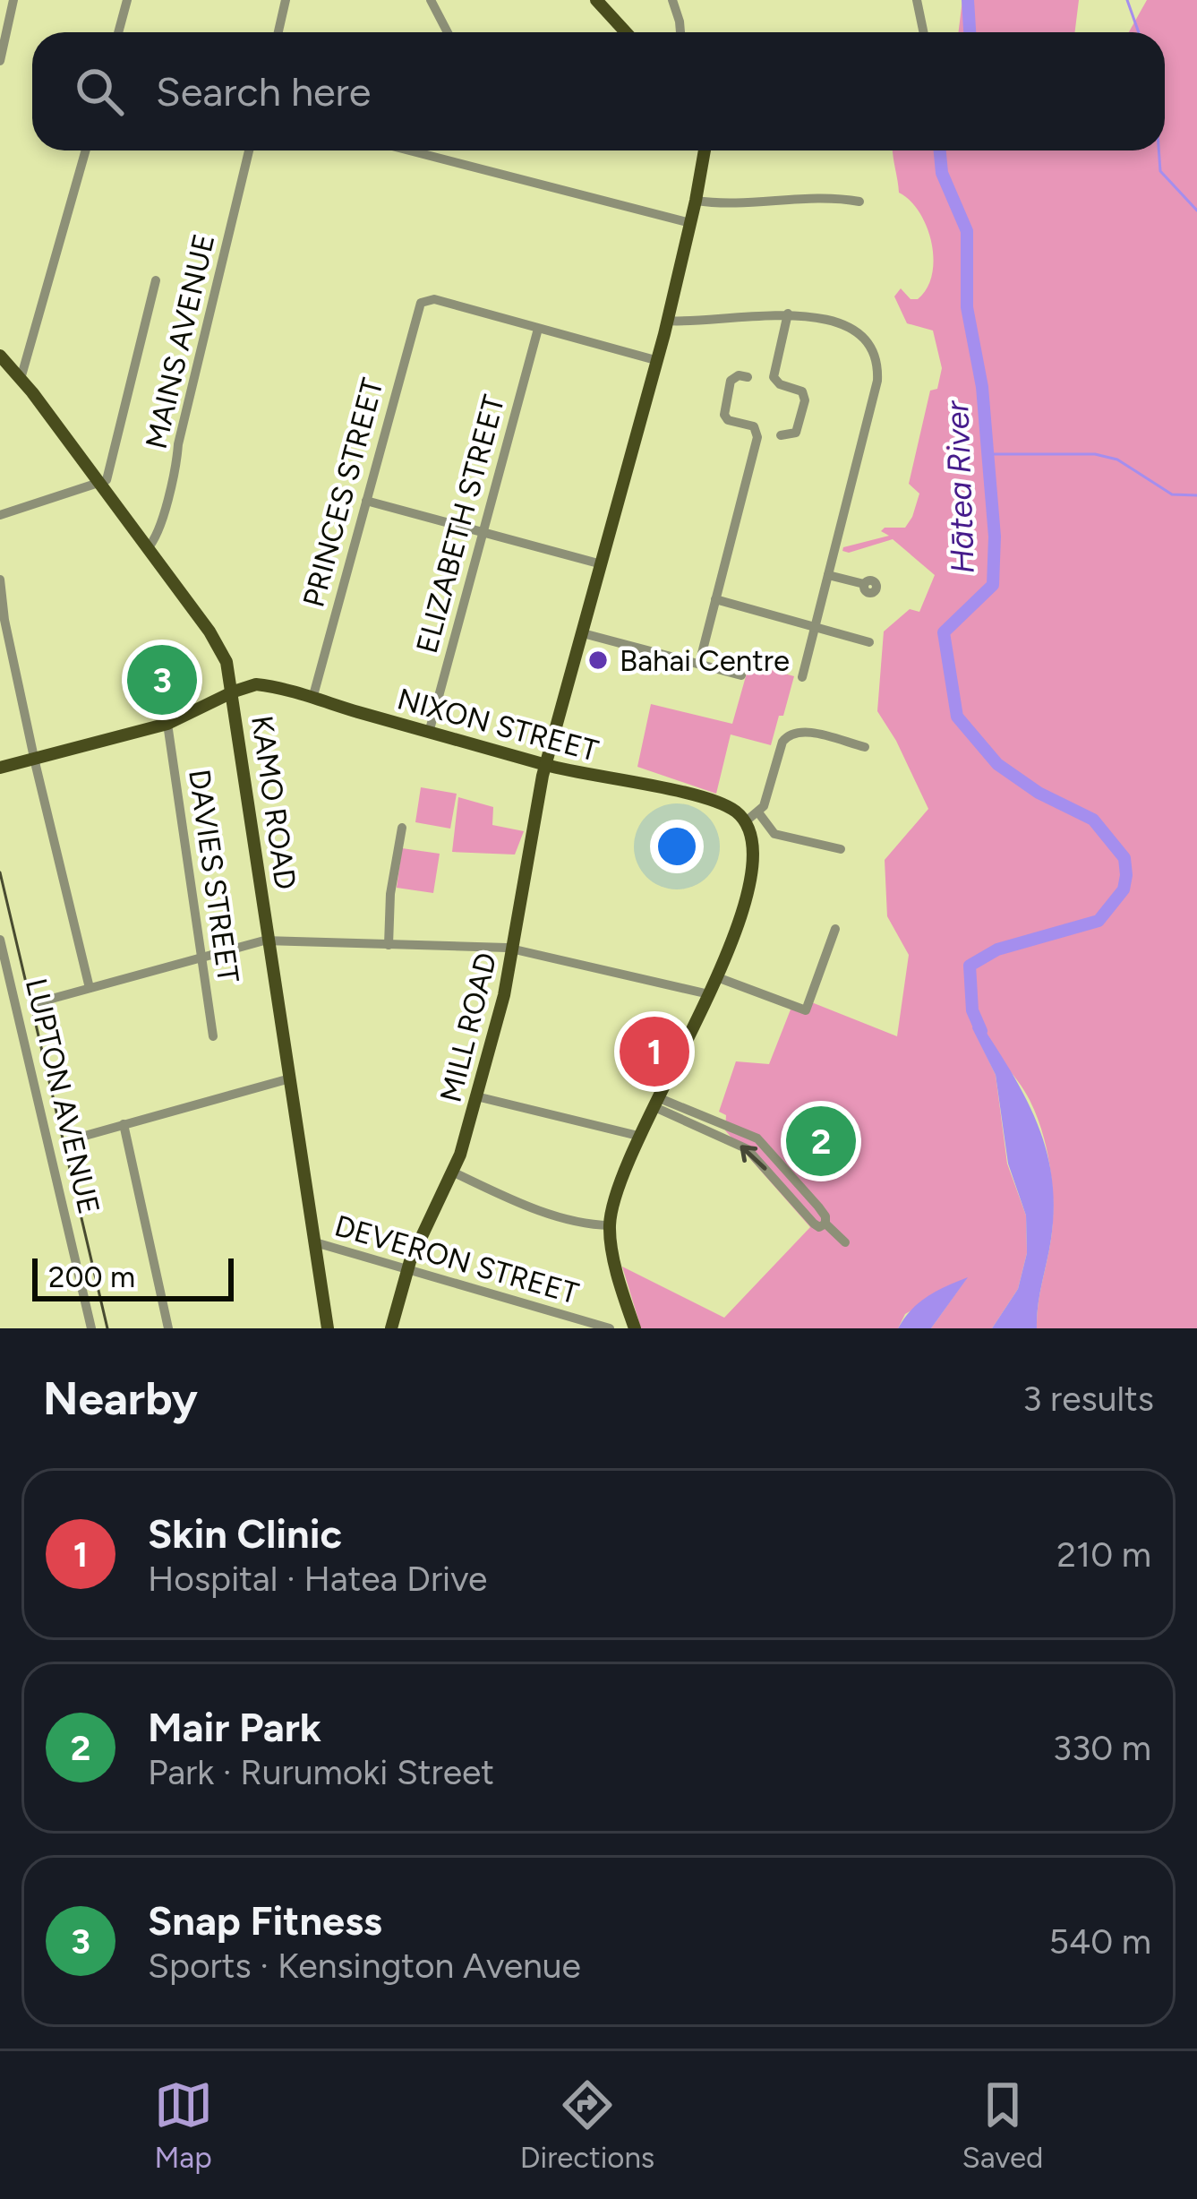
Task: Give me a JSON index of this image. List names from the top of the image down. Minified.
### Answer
{"streets":{"main road":["NIXON STREET","KAMO ROAD","MILL ROAD"],"street":["MAINS AVENUE","PRINCES STREET","ELIZABETH STREET","DAVIES STREET","LUPTON AVENUE","DEVERON STREET"]},"crossings":[["MAINS AVENUE","KAMO ROAD"],["PRINCES STREET","ELIZABETH STREET"],["PRINCES STREET","NIXON STREET"],["ELIZABETH STREET","NIXON STREET"],["NIXON STREET","MILL ROAD"],["KAMO ROAD","DEVERON STREET"],["MILL ROAD","DEVERON STREET"]],"water":["Hātea River"],"places":["Bahai Centre"],"scale_bar":"200 m","page":{"search":"Search here","pins":["3","1","2"],"scale":"200 m","heading":["Nearby","3 results"],"list":[{"mark":"1","name":"Skin Clinic","note":"Hospital · Hatea Drive","value":"210 m"},{"mark":"2","name":"Mair Park","note":"Park · Rurumoki Street","value":"330 m"},{"mark":"3","name":"Snap Fitness","note":"Sports · Kensington Avenue","value":"540 m"}],"nav":["Map","Directions","Saved"]}}
